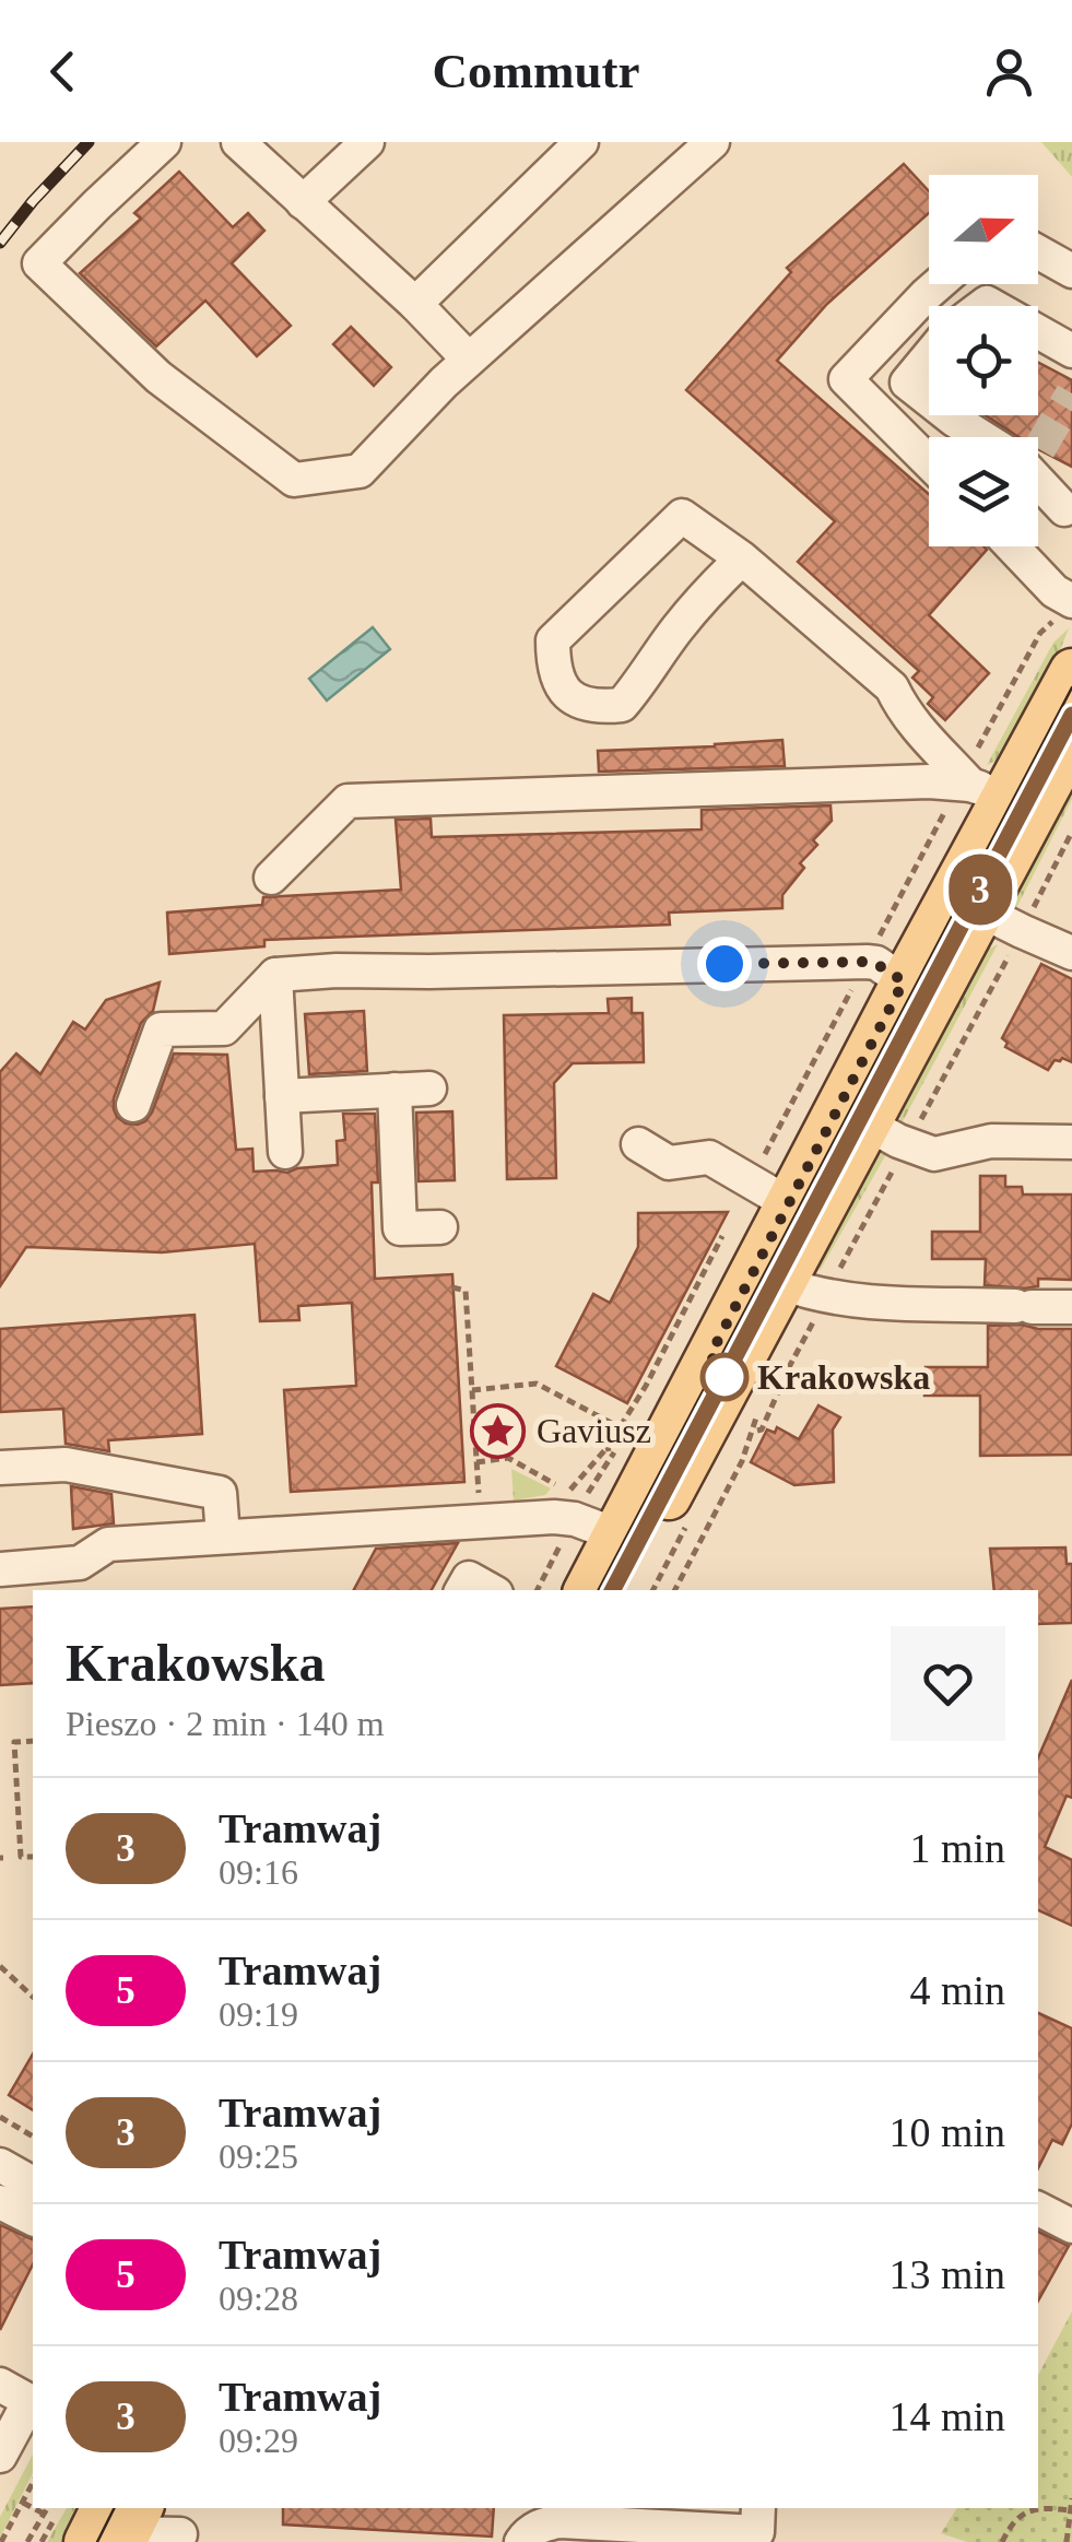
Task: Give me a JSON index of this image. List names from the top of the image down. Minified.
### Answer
{"places":{"other":["Krakowska"],"place":["Gaviusz"]},"lines":["tram line 3"],"north":"right","page":{"header":"Commutr","on_map":"3","heading":["Krakowska","Pieszo · 2 min · 140 m"],"list":[{"mark":"3","name":"Tramwaj","note":"09:16","value":"1 min"},{"mark":"5","name":"Tramwaj","note":"09:19","value":"4 min"},{"mark":"3","name":"Tramwaj","note":"09:25","value":"10 min"},{"mark":"5","name":"Tramwaj","note":"09:28","value":"13 min"},{"mark":"3","name":"Tramwaj","note":"09:29","value":"14 min"}]}}
